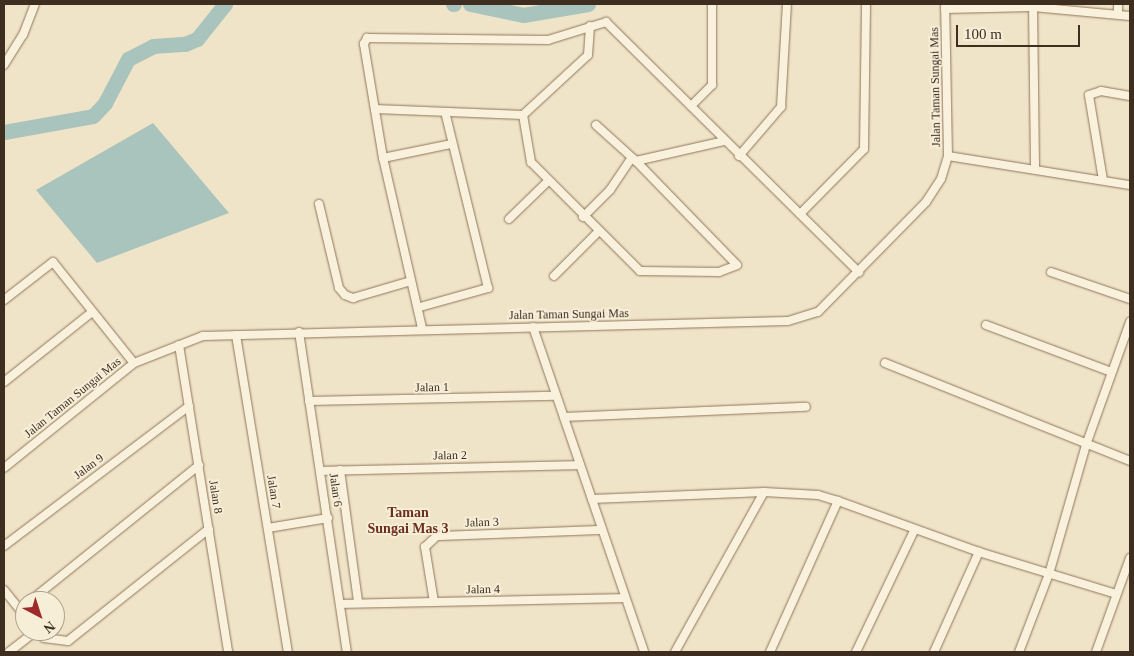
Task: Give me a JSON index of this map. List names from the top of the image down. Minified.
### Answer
{"streets":{"street":["Jalan Taman Sungai Mas","Jalan 1","Jalan 2","Jalan 9","Jalan 6","Jalan 7","Jalan 8","Jalan 3","Jalan 4"]},"crossings":[["Jalan Taman Sungai Mas","Jalan 6"],["Jalan Taman Sungai Mas","Jalan 7"],["Jalan Taman Sungai Mas","Jalan 8"],["Jalan 1","Jalan 6"],["Jalan 2","Jalan 6"],["Jalan 9","Jalan 8"],["Jalan 6","Jalan 4"],["Jalan 3","Jalan 4"]],"districts":["Taman Sungai Mas 3"],"scale_bar":"100 m","north":"bottom right"}
